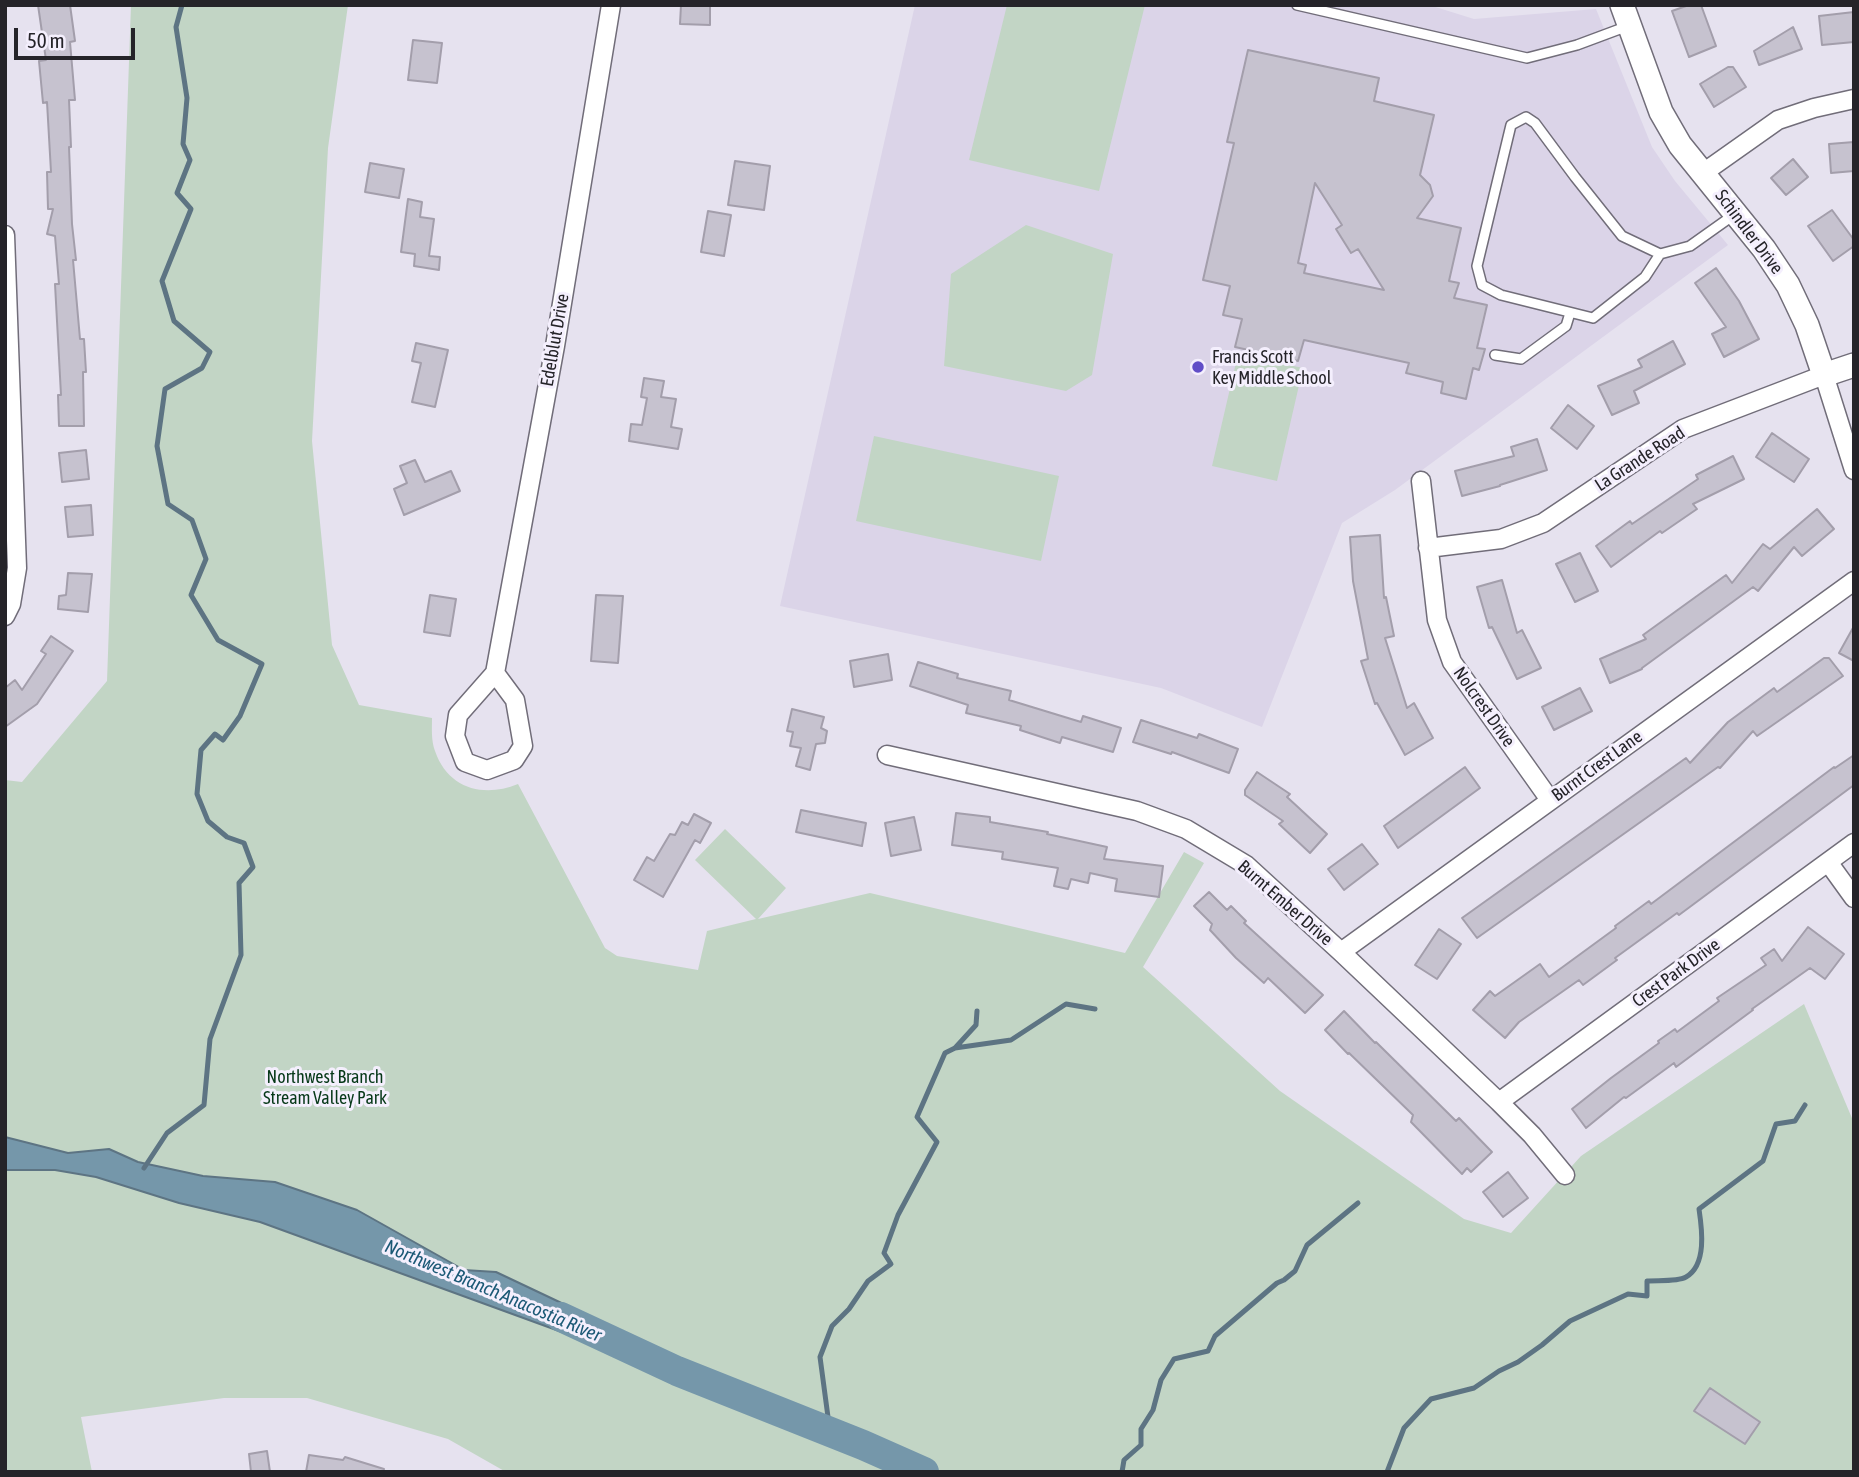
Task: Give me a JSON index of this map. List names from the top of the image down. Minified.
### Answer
{"streets":{"street":["Schindler Drive","Edelblut Drive","La Grande Road","Nolcrest Drive","Burnt Crest Lane","Burnt Ember Drive","Crest Park Drive"]},"crossings":[["Schindler Drive","La Grande Road"],["La Grande Road","Nolcrest Drive"],["Nolcrest Drive","Burnt Crest Lane"],["Burnt Crest Lane","Burnt Ember Drive"],["Burnt Ember Drive","Crest Park Drive"]],"water":["Northwest Branch Anacostia River"],"parks":["Northwest Branch Stream Valley Park"],"places":["Francis Scott Key Middle School"],"scale_bar":"50 m"}
